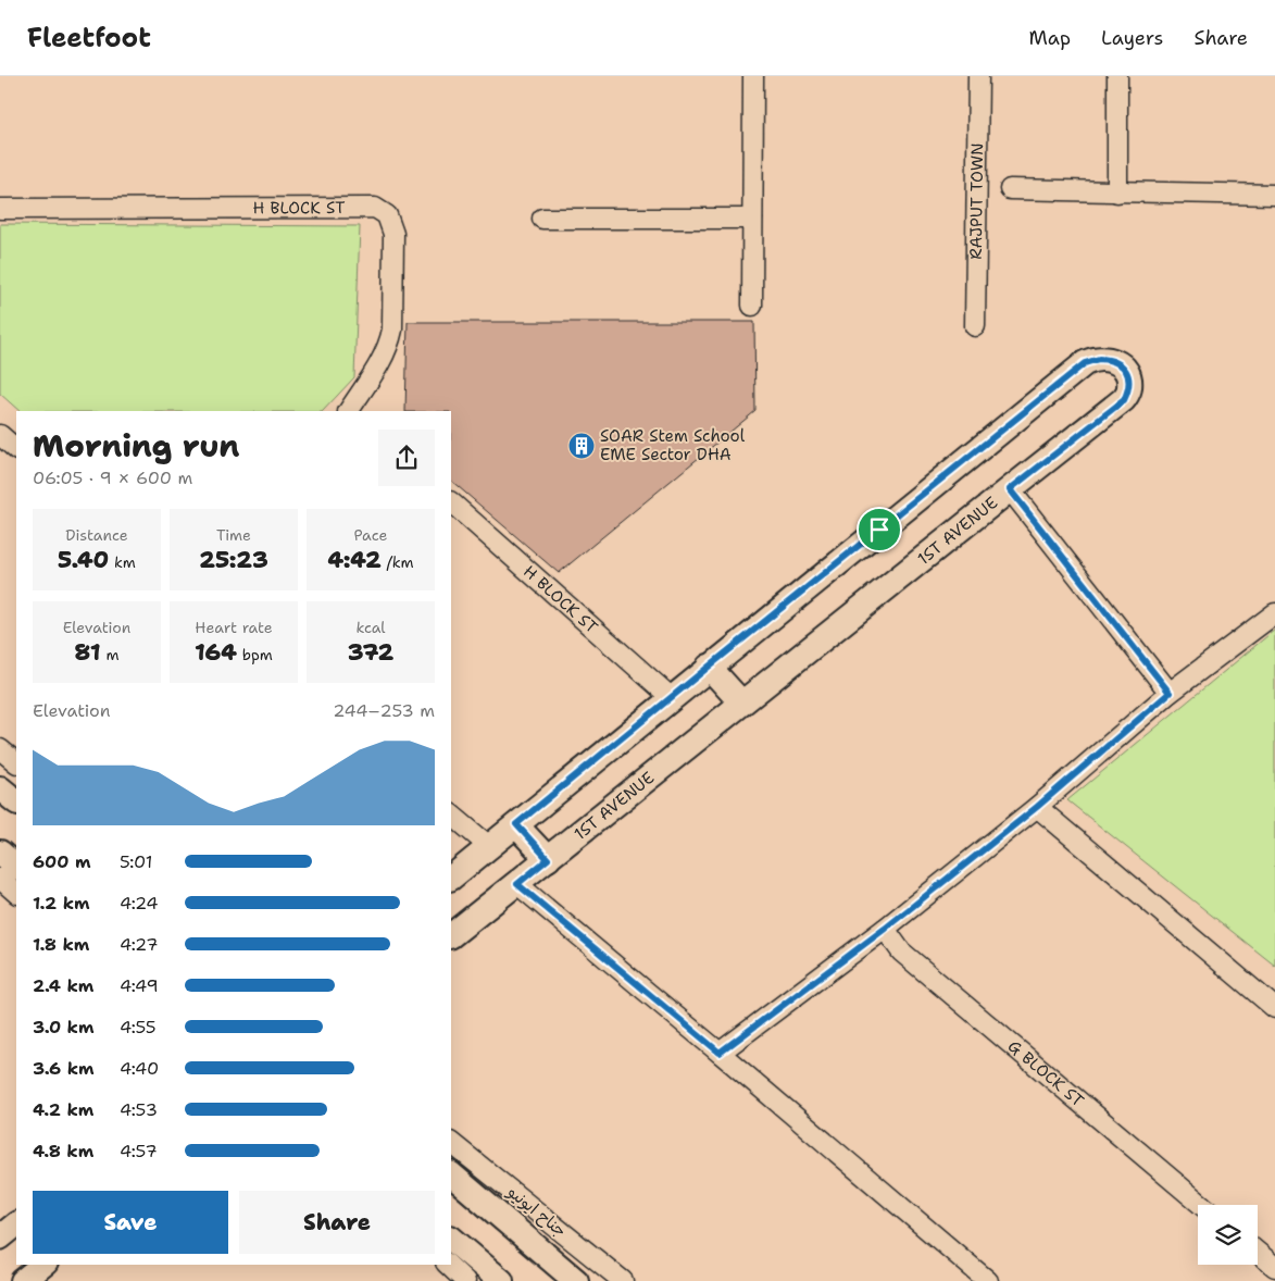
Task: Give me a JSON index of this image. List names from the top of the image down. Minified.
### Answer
{"streets":{"street":["RAJPUT TOWN","H BLOCK ST","1ST AVENUE","G BLOCK ST","جناح ایونیو"]},"crossings":[["H BLOCK ST","1ST AVENUE"]],"places":{"building":["SOAR Stem School EME Sector DHA"]},"page":{"header":"Fleetfoot","nav":["Map","Layers","Share"],"heading":["Morning run","06:05 · 9 × 600 m"],"stats":[["Distance","5.40 km"],["Time","25:23"],["Pace","4:42 /km"],["Elevation","81 m"],["Heart rate","164 bpm"],["kcal","372"]],"chart":["Elevation","244–253 m"],"list":[{"name":"600 m","note":"5:01"},{"name":"1.2 km","note":"4:24"},{"name":"1.8 km","note":"4:27"},{"name":"2.4 km","note":"4:49"},{"name":"3.0 km","note":"4:55"},{"name":"3.6 km","note":"4:40"},{"name":"4.2 km","note":"4:53"},{"name":"4.8 km","note":"4:57"}],"buttons":["Save","Share"]}}
